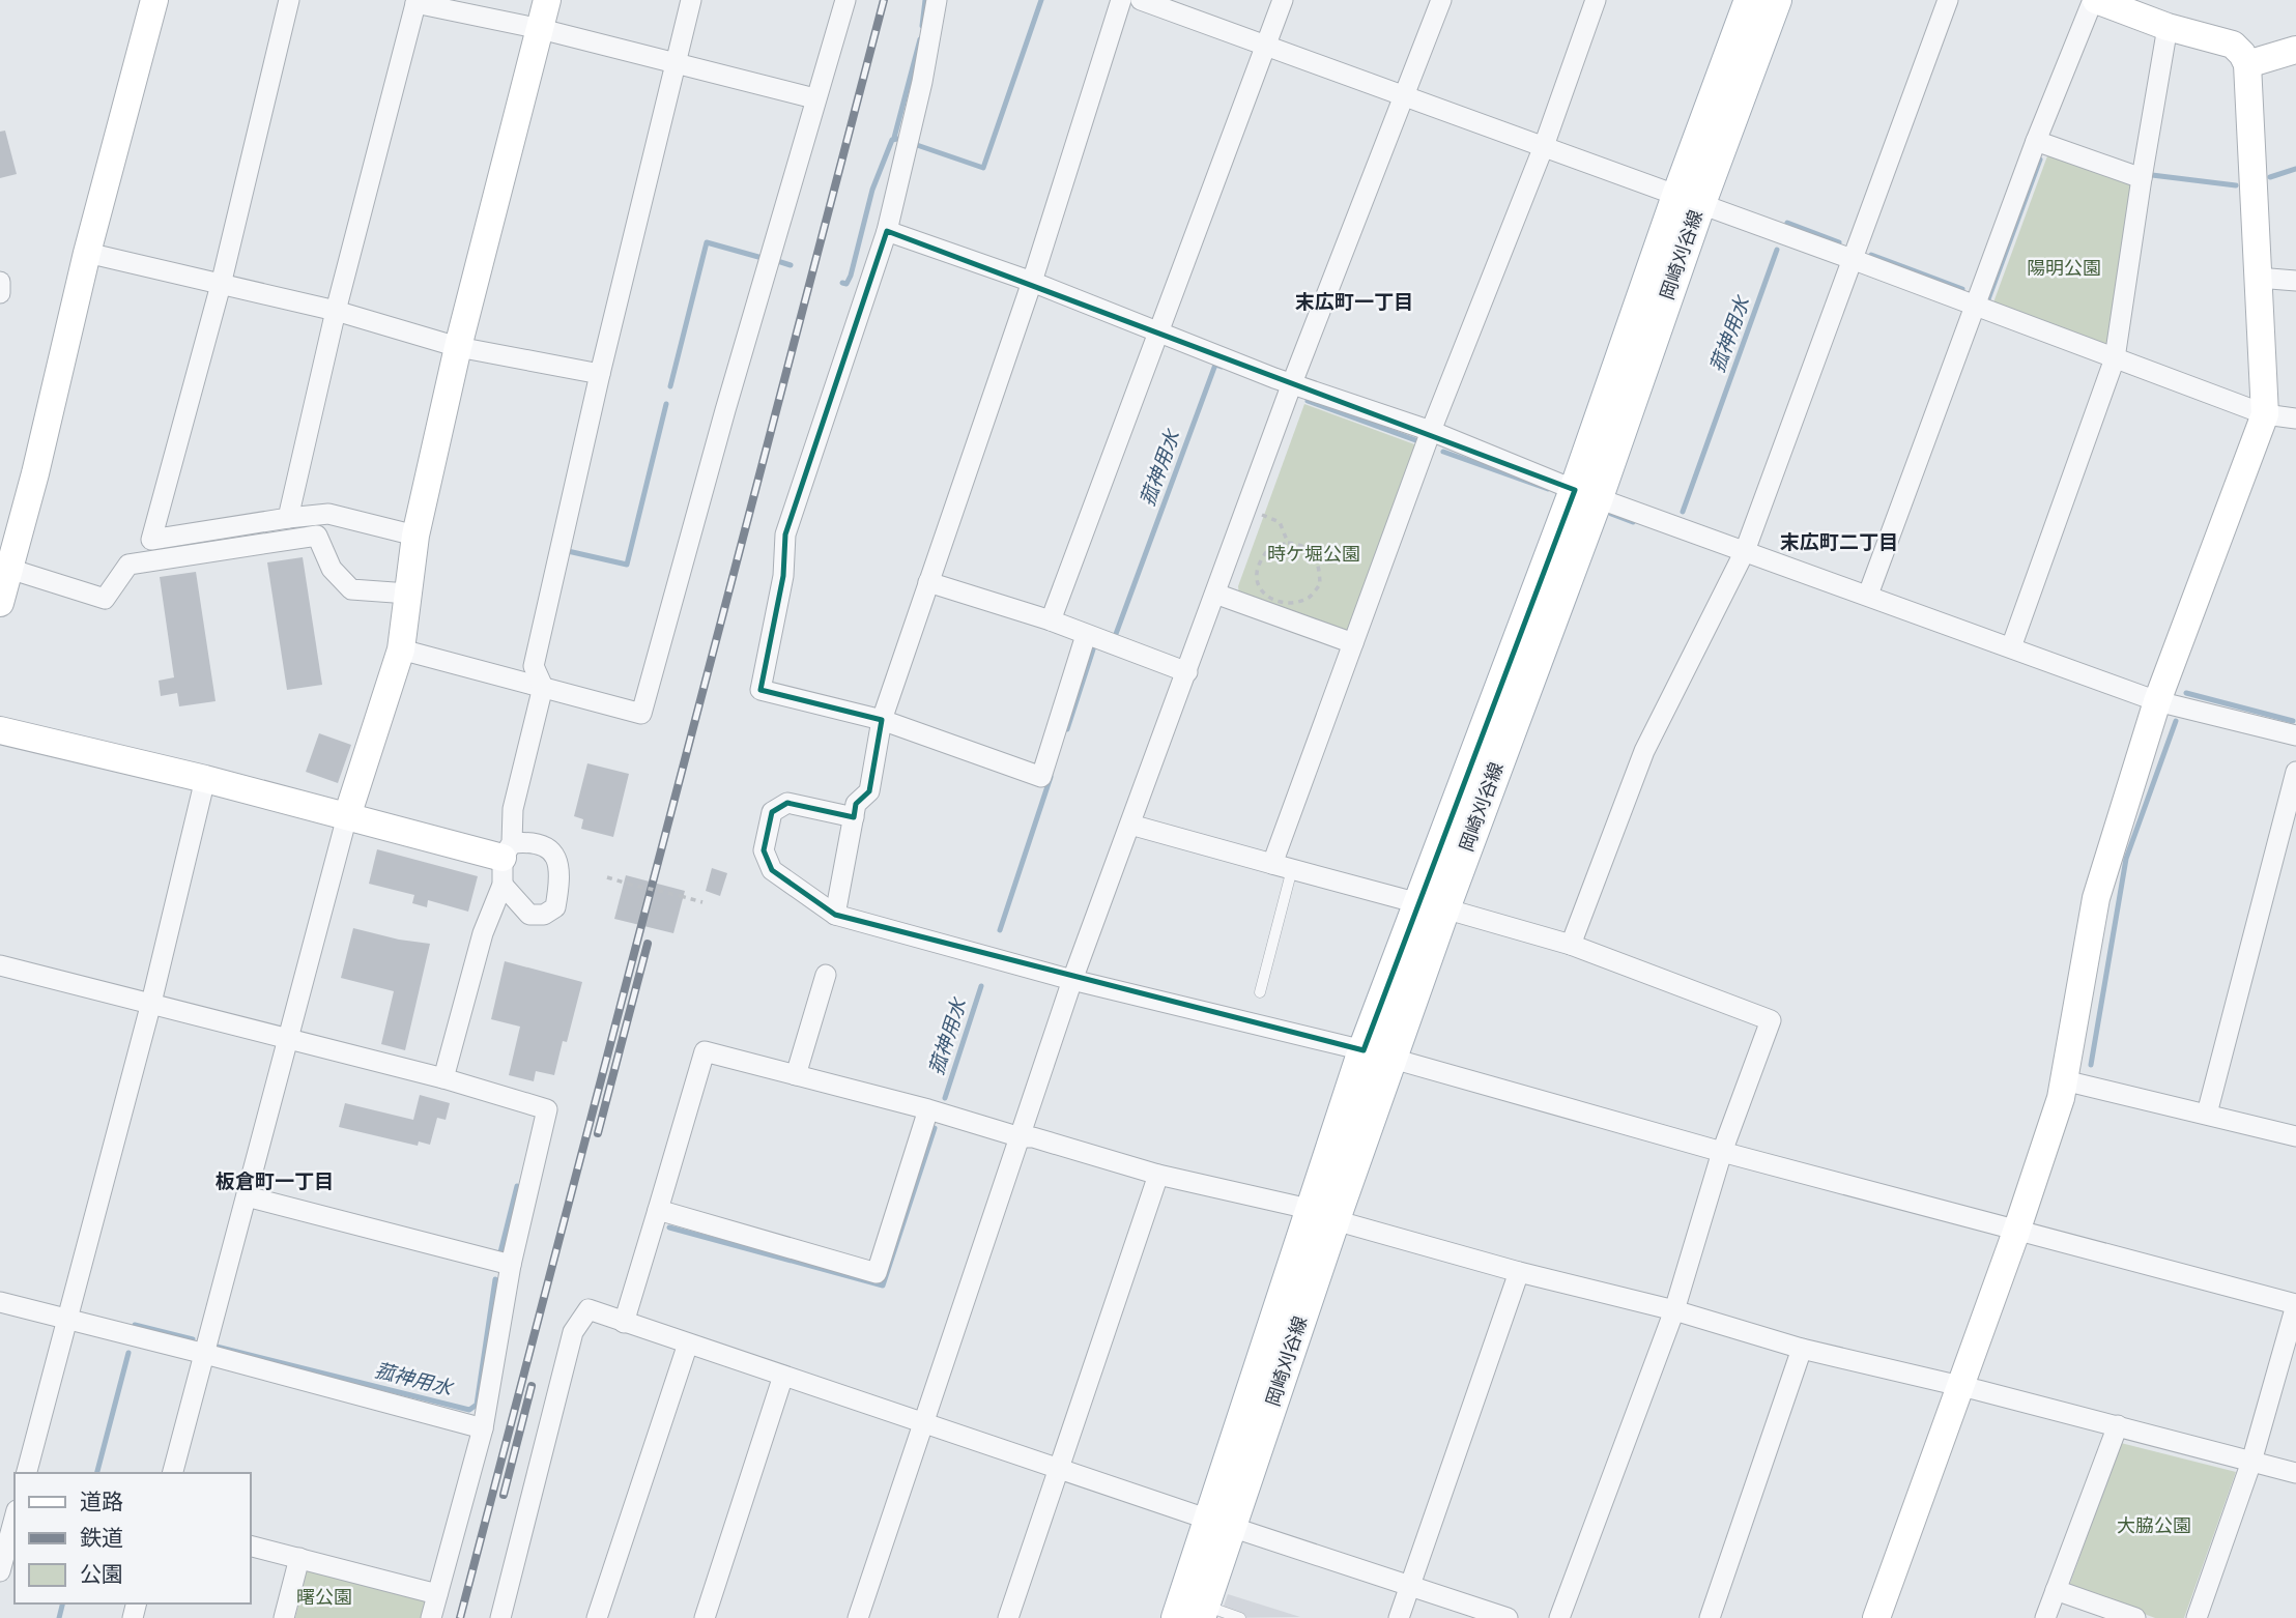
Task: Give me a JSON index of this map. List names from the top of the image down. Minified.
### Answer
{"streets":{"main road":["岡崎刈谷線"]},"districts":["末広町一丁目","末広町二丁目","板倉町一丁目"],"water":["菰神用水"],"parks":["陽明公園","時ケ堀公園","大脇公園","曙公園"],"legend":["道路","鉄道","公園"]}
